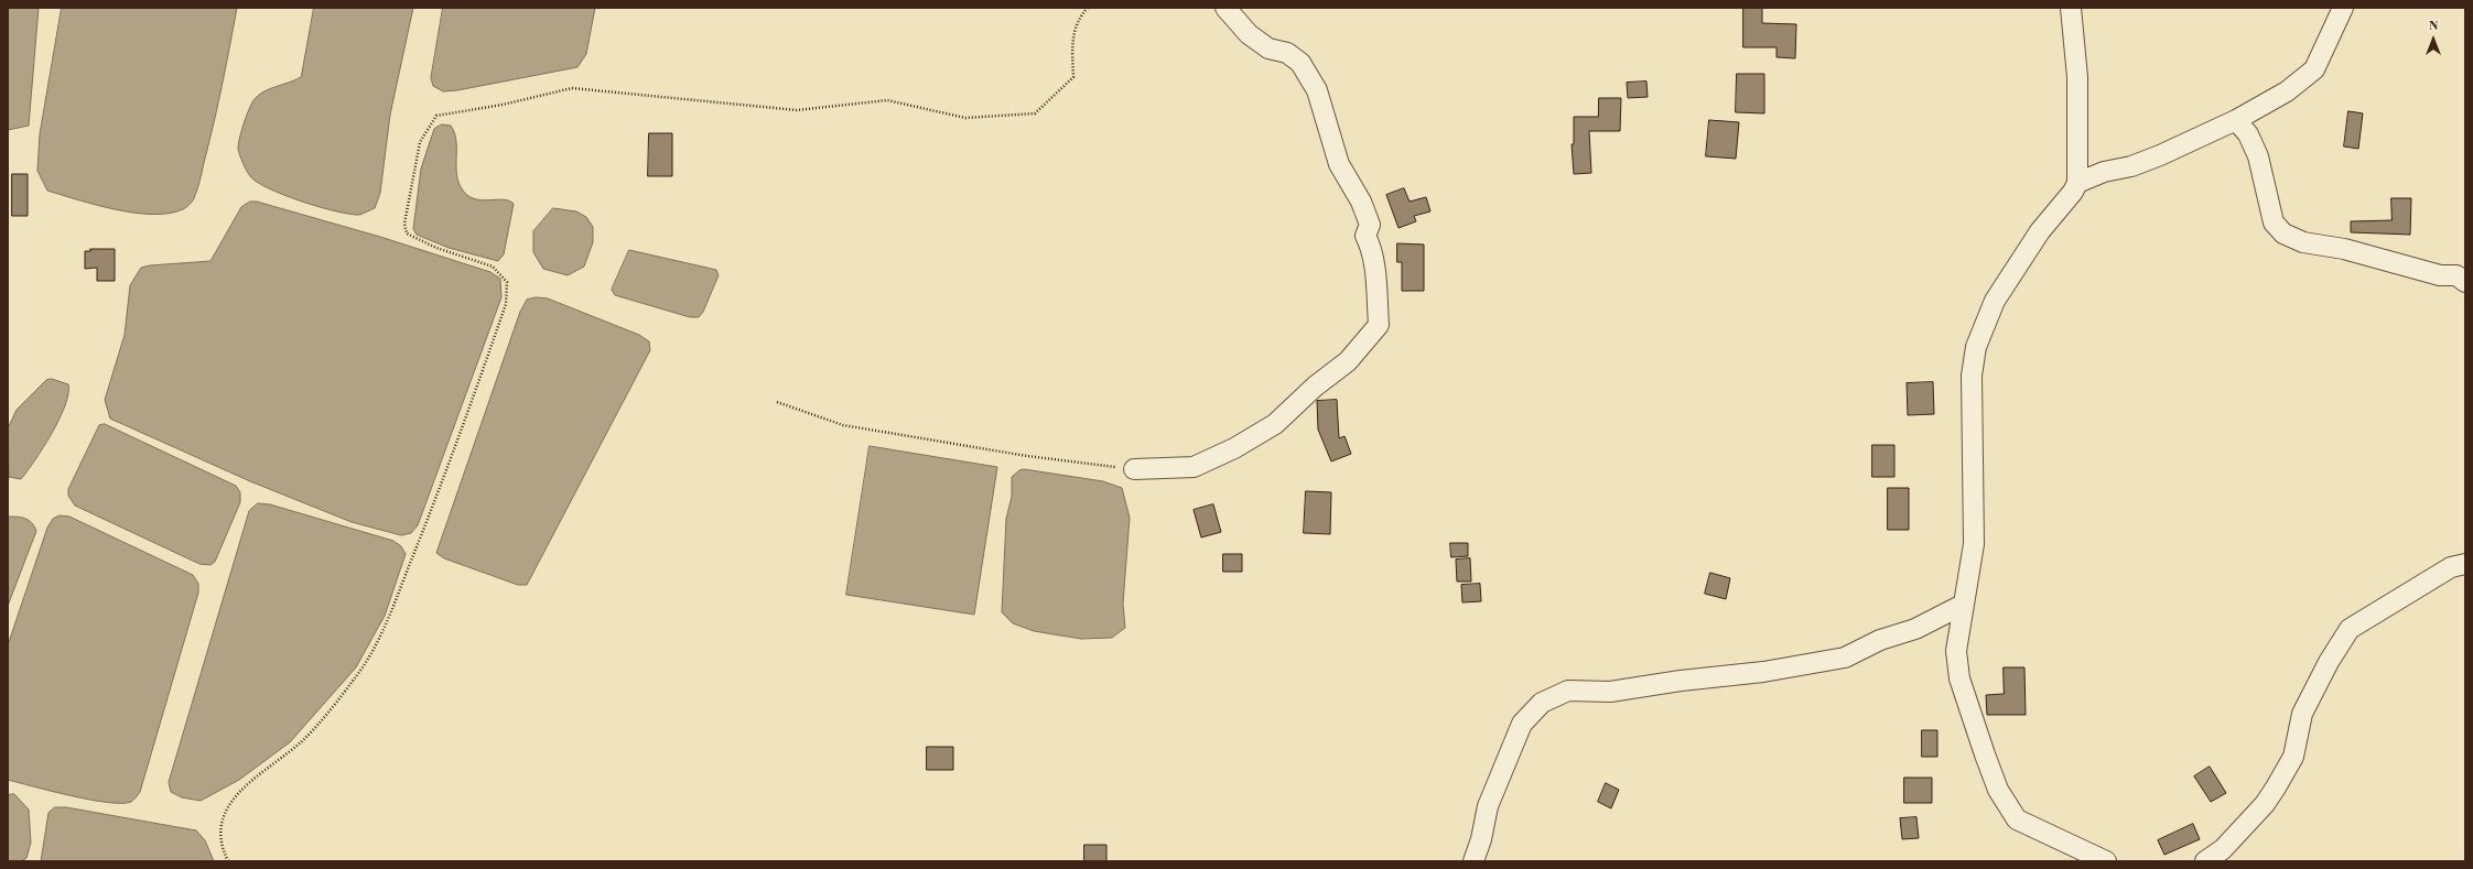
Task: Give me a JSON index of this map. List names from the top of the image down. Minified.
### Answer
{"north":"top"}
